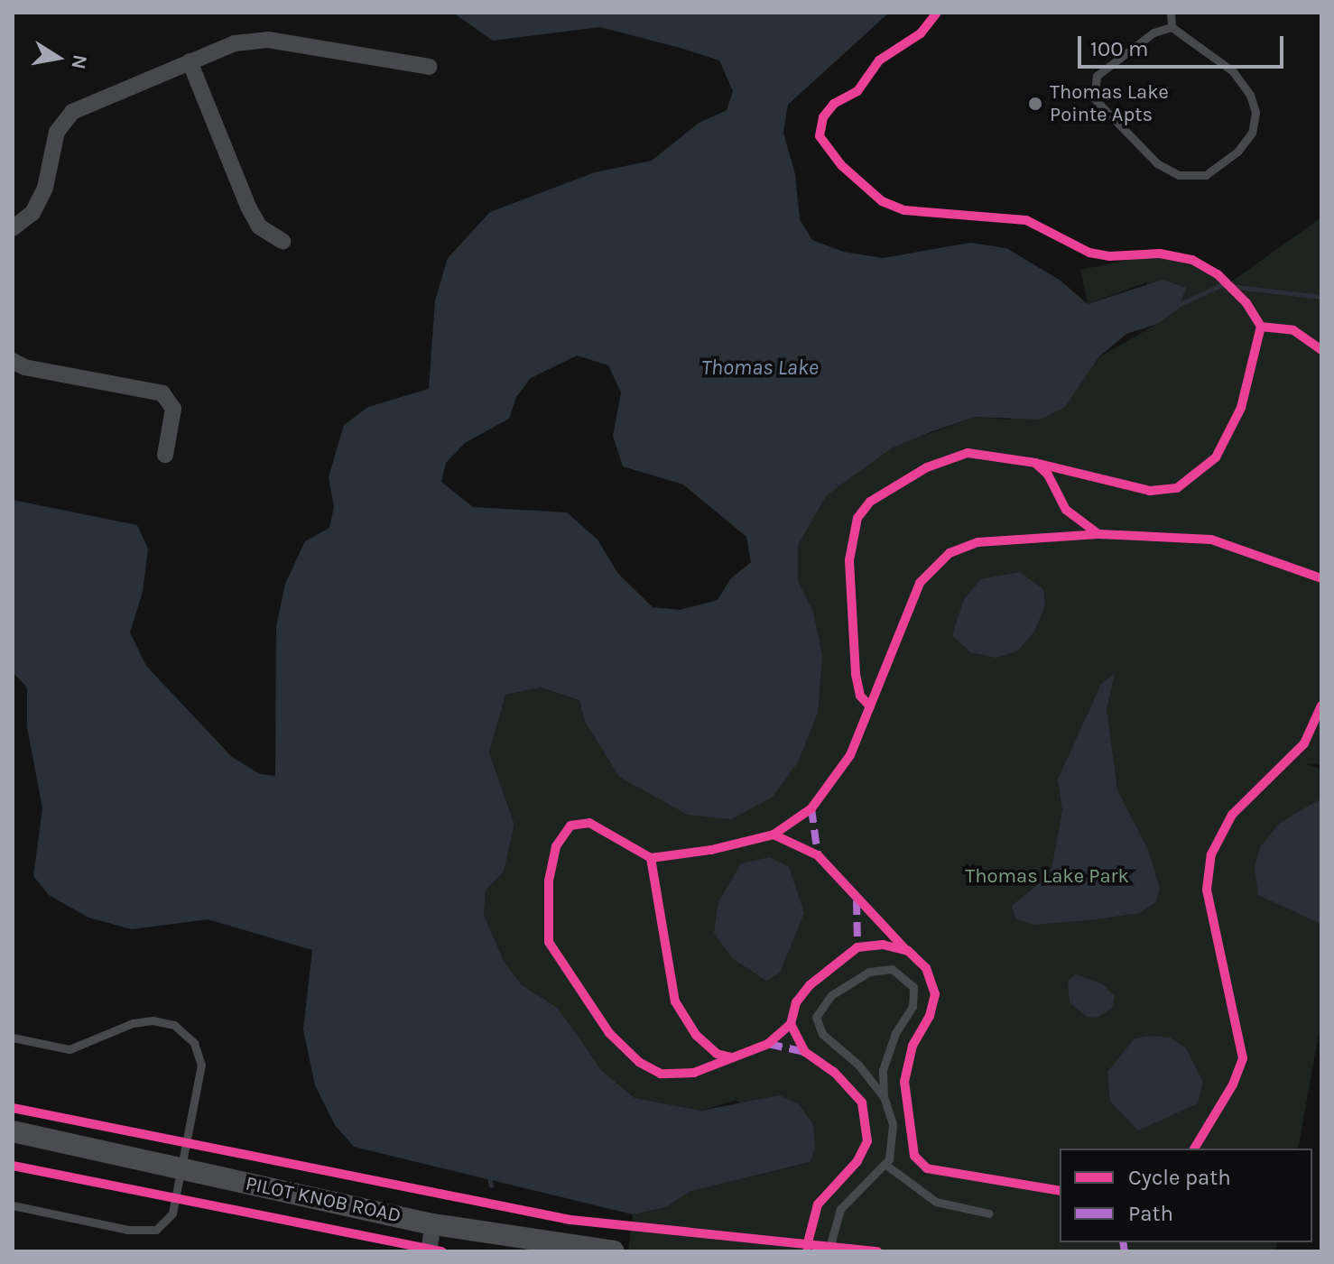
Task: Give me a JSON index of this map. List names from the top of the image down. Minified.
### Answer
{"streets":{"main road":["PILOT KNOB ROAD"]},"water":["Thomas Lake"],"parks":["Thomas Lake Park"],"places":["Thomas Lake Pointe Apts"],"legend":["Cycle path","Path"],"scale_bar":"100 m","north":"right"}
